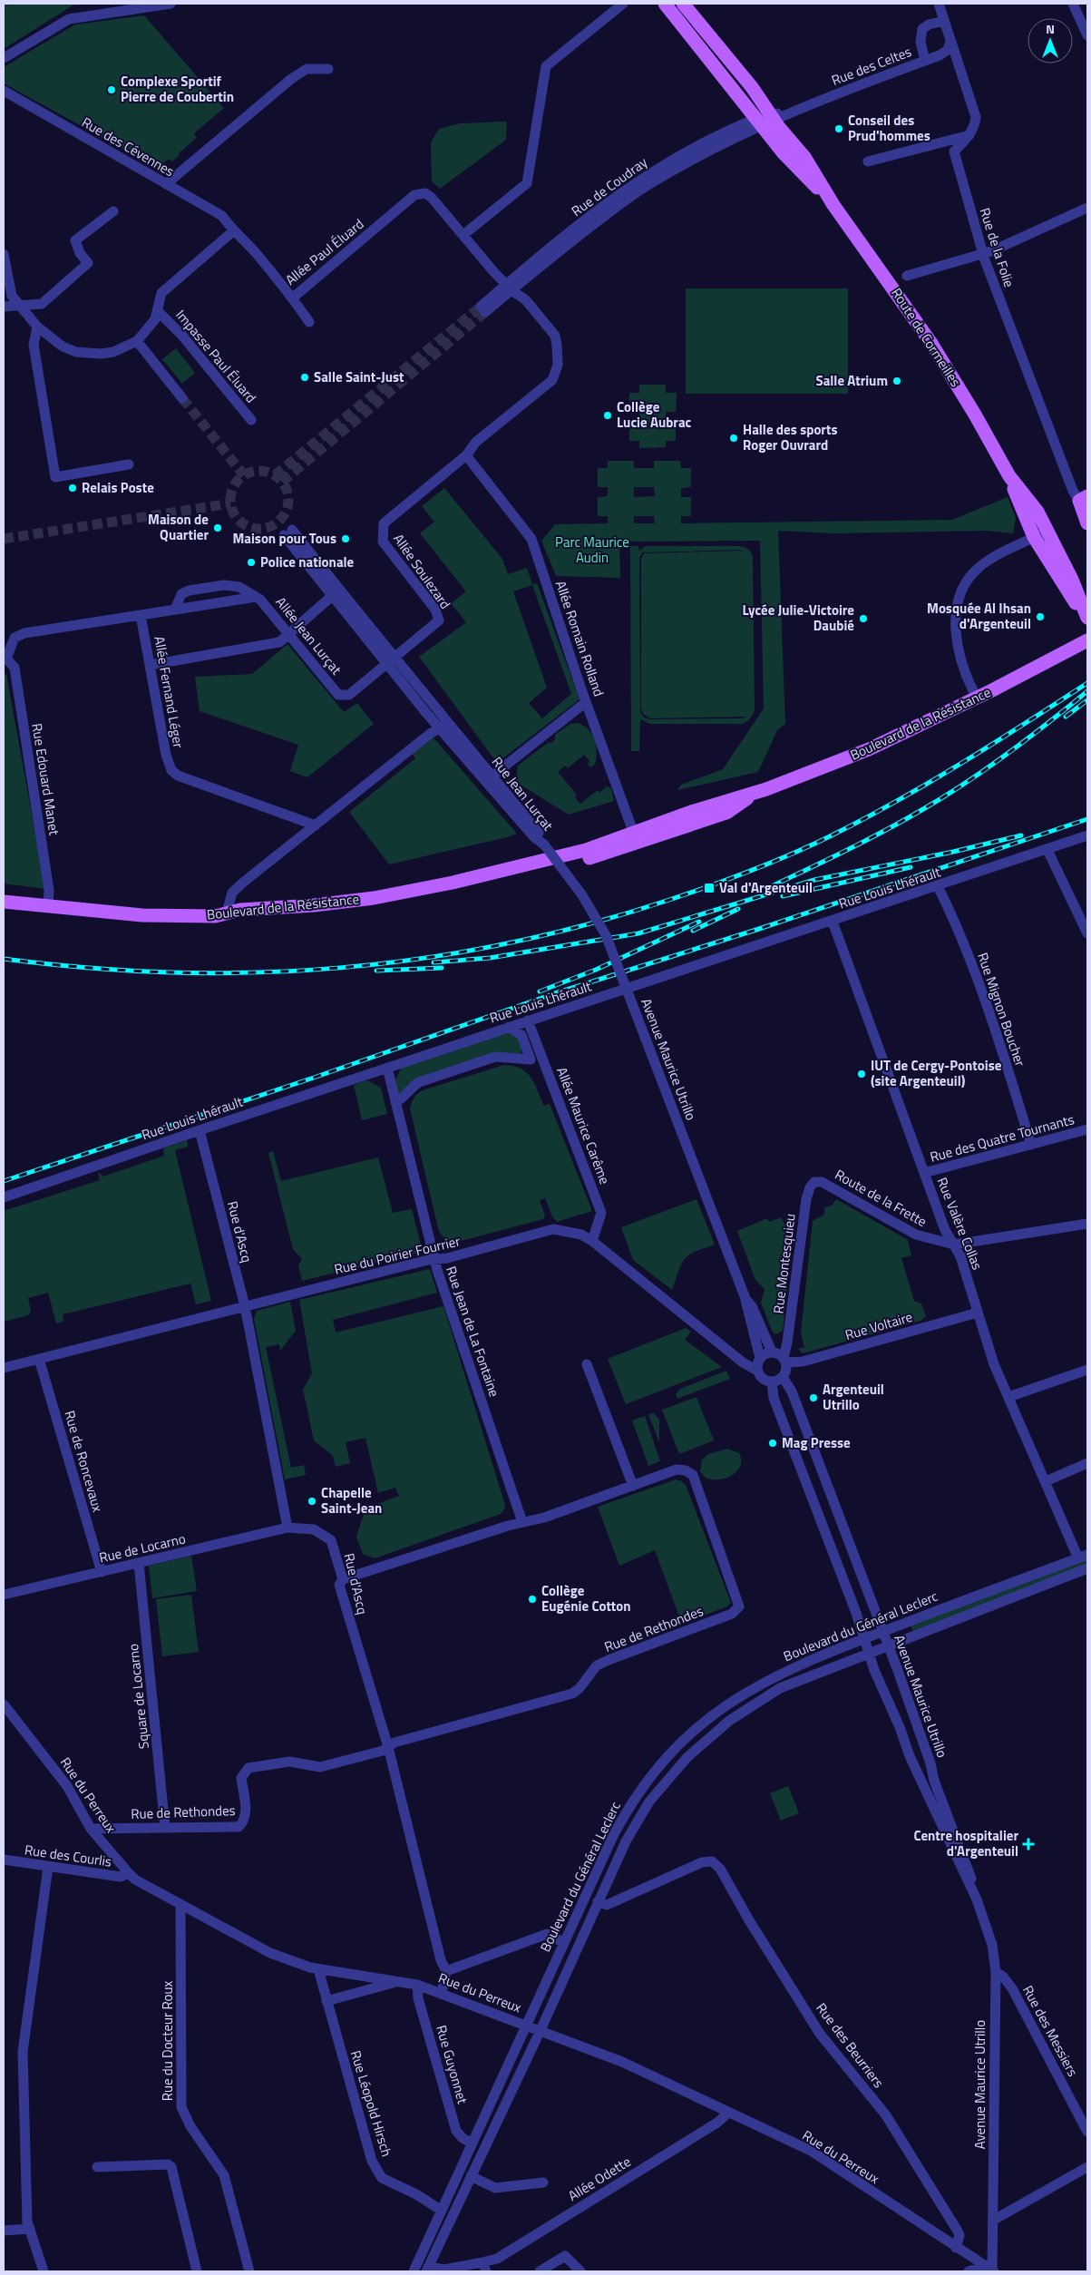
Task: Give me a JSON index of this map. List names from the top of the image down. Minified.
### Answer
{"streets":{"main road":["Route de Cormeilles","Boulevard de la Résistance"],"street":["Rue des Celtes","Rue des Cévennes","Rue de Coudray","Rue de la Folie","Allée Paul Éluard","Impasse Paul Éluard","Allée Soulezard","Allée Jean Lurçat","Allée Romain Rolland","Allée Fernand Léger","Rue Edouard Manet","Rue Jean Lurçat","Rue Louis Lhérault","Rue Mignon Boucher","Avenue Maurice Utrillo","Allée Maurice Carême","Rue des Quatre Tournants","Route de la Frette","Rue Valère Collas","Rue d'Ascq","Rue du Poirier Fourrier","Rue Montesquieu","Rue Voltaire","Rue Jean de La Fontaine","Rue de Roncevaux","Rue de Locarno","Boulevard du Général Leclerc","Rue de Rethondes","Square de Locarno","Rue du Perreux","Rue des Courlis","Rue des Messiers","Rue du Docteur Roux","Rue des Beurriers","Rue Guyonnet","Rue Léopold Hirsch","Allée Odette"]},"crossings":[["Rue des Celtes","Rue de Coudray"],["Rue des Celtes","Rue de la Folie"],["Rue des Celtes","Route de Cormeilles"],["Rue des Cévennes","Allée Paul Éluard"],["Rue de Coudray","Allée Paul Éluard"],["Rue de Coudray","Route de Cormeilles"],["Allée Soulezard","Allée Jean Lurçat"],["Allée Soulezard","Allée Romain Rolland"],["Allée Soulezard","Rue Jean Lurçat"],["Allée Jean Lurçat","Allée Fernand Léger"],["Allée Jean Lurçat","Rue Jean Lurçat"],["Allée Romain Rolland","Boulevard de la Résistance"],["Boulevard de la Résistance","Rue Edouard Manet"],["Rue Jean Lurçat","Avenue Maurice Utrillo"],["Rue Louis Lhérault","Rue Mignon Boucher"],["Rue Louis Lhérault","Allée Maurice Carême"],["Rue Louis Lhérault","Rue Valère Collas"],["Rue Louis Lhérault","Rue d'Ascq"],["Rue Louis Lhérault","Rue Jean de La Fontaine"],["Rue Mignon Boucher","Rue des Quatre Tournants"],["Avenue Maurice Utrillo","Rue du Poirier Fourrier"],["Avenue Maurice Utrillo","Rue Montesquieu"],["Avenue Maurice Utrillo","Rue Voltaire"],["Avenue Maurice Utrillo","Boulevard du Général Leclerc"],["Avenue Maurice Utrillo","Rue du Perreux"],["Avenue Maurice Utrillo","Rue des Messiers"],["Allée Maurice Carême","Rue du Poirier Fourrier"],["Rue des Quatre Tournants","Rue Valère Collas"],["Route de la Frette","Rue Valère Collas"],["Route de la Frette","Rue Montesquieu"],["Rue Valère Collas","Rue Voltaire"],["Rue Valère Collas","Boulevard du Général Leclerc"],["Rue d'Ascq","Rue du Poirier Fourrier"],["Rue d'Ascq","Rue de Locarno"],["Rue d'Ascq","Rue de Rethondes"],["Rue du Poirier Fourrier","Rue Montesquieu"],["Rue du Poirier Fourrier","Rue Voltaire"],["Rue du Poirier Fourrier","Rue Jean de La Fontaine"],["Rue du Poirier Fourrier","Rue de Roncevaux"],["Rue Montesquieu","Rue Voltaire"],["Rue Jean de La Fontaine","Rue de Rethondes"],["Rue de Roncevaux","Rue de Locarno"],["Rue de Locarno","Square de Locarno"],["Boulevard du Général Leclerc","Rue du Perreux"],["Boulevard du Général Leclerc","Rue des Beurriers"],["Boulevard du Général Leclerc","Rue Guyonnet"],["Boulevard du Général Leclerc","Rue Léopold Hirsch"],["Boulevard du Général Leclerc","Allée Odette"],["Rue de Rethondes","Square de Locarno"],["Rue de Rethondes","Rue du Perreux"],["Rue du Perreux","Rue des Courlis"],["Rue du Perreux","Rue du Docteur Roux"],["Rue du Perreux","Rue des Beurriers"],["Rue du Perreux","Rue Guyonnet"],["Rue du Perreux","Rue Léopold Hirsch"],["Rue du Perreux","Allée Odette"]],"parks":["Parc Maurice Audin"],"places":{"other":["Complexe Sportif Pierre de Coubertin","Conseil des Prud'hommes","Salle Saint-Just","Salle Atrium","Collège Lucie Aubrac","Halle des sports Roger Ouvrard","Relais Poste","Maison de Quartier","Maison pour Tous","Police nationale","Mosquée Al Ihsan d'Argenteuil","Lycée Julie-Victoire Daubié","IUT de Cergy-Pontoise (site Argenteuil)","Argenteuil Utrillo","Mag Presse","Chapelle Saint-Jean","Collège Eugénie Cotton"],"transit":["Val d'Argenteuil"],"health":["Centre hospitalier d'Argenteuil"]},"north":"top"}
